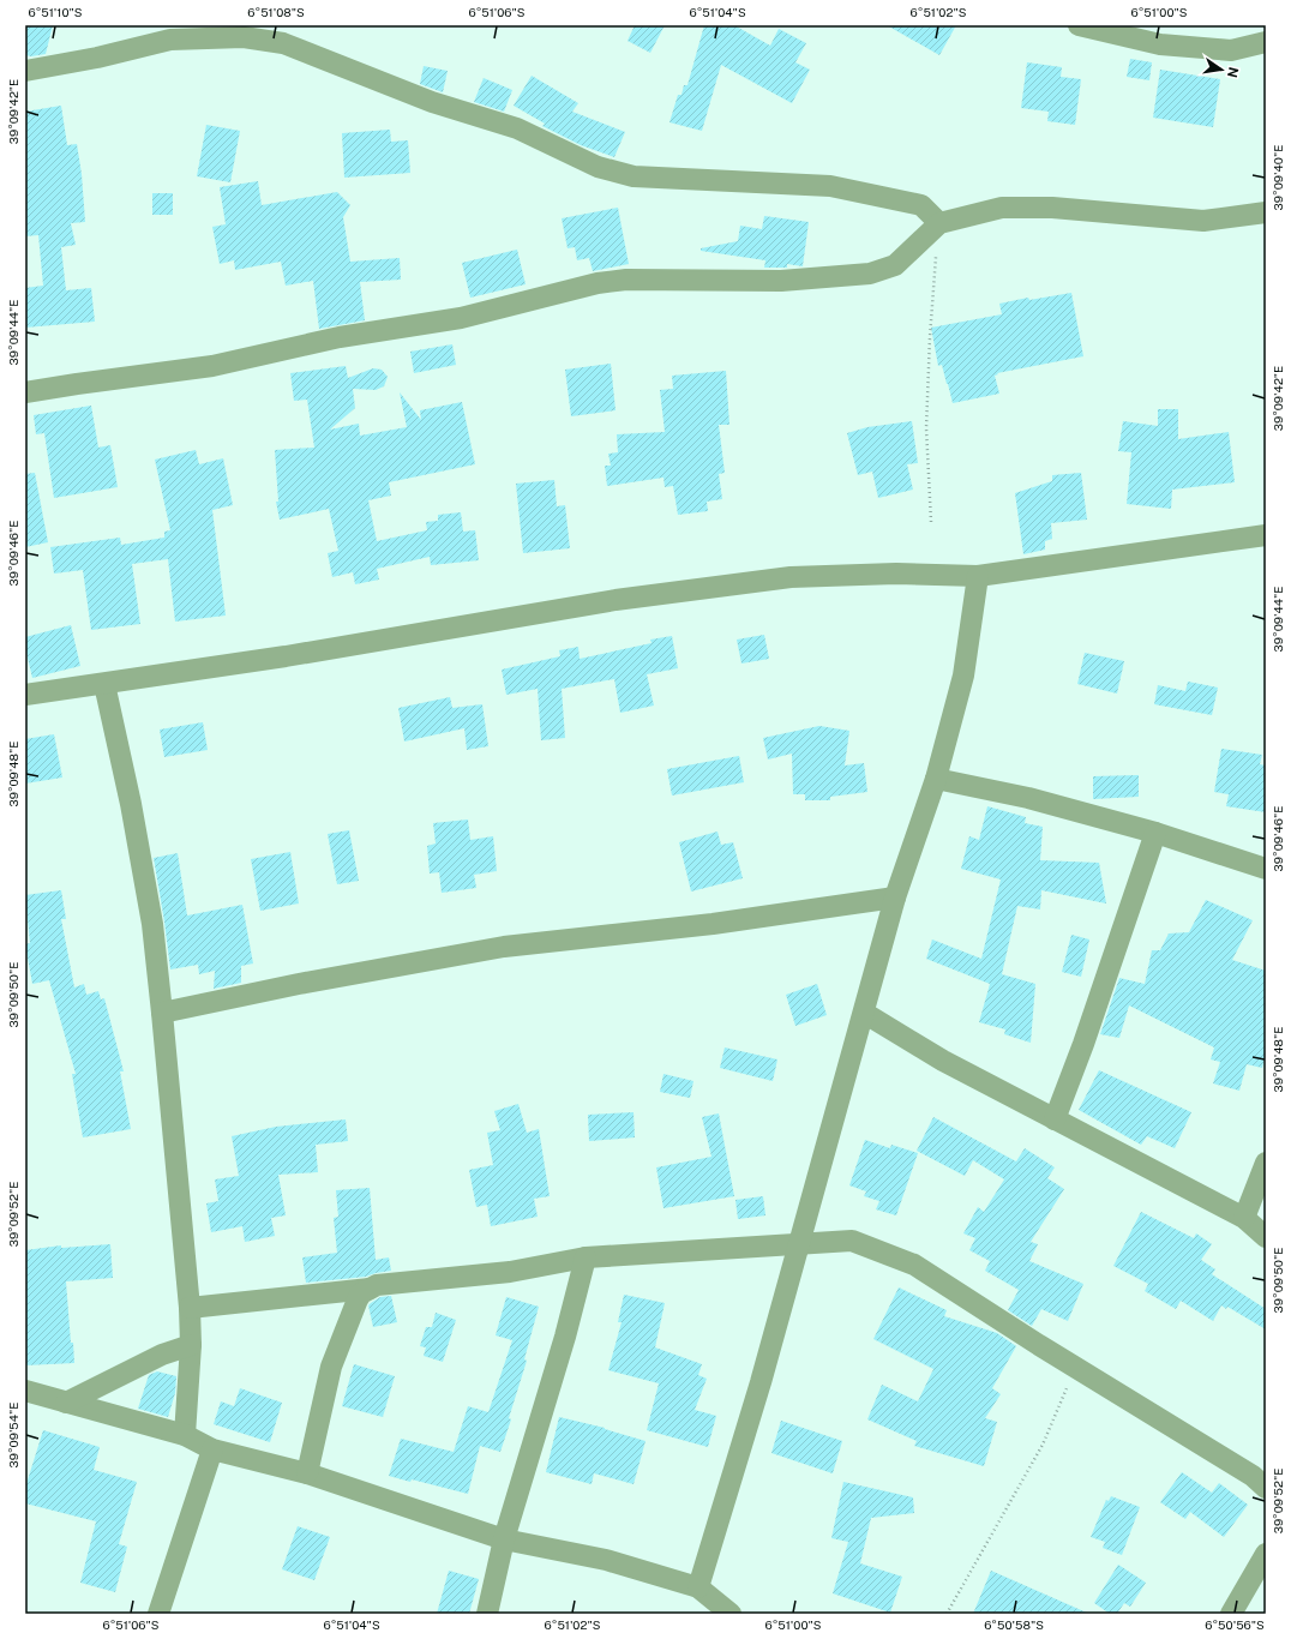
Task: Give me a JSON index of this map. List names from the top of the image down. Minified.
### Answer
{"north":"right","coordinates":["6°51'10\"S","6°51'08\"S","6°51'06\"S","6°51'04\"S","6°51'02\"S","6°51'00\"S","39°09'42\"E","39°09'40\"E","39°09'44\"E","39°09'46\"E","39°09'48\"E","39°09'50\"E","39°09'52\"E","39°09'54\"E","6°50'58\"S","6°50'56\"S"]}
